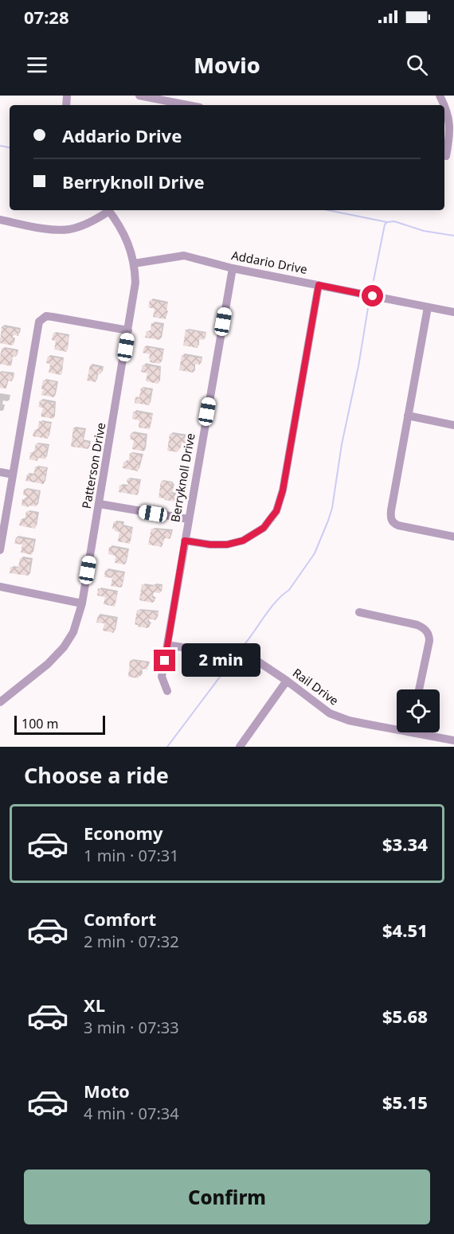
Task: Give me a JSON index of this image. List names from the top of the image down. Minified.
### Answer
{"streets":{"street":["Addario Drive","Patterson Drive","Berryknoll Drive","Rail Drive"]},"crossings":[["Addario Drive","Patterson Drive"],["Addario Drive","Berryknoll Drive"],["Berryknoll Drive","Rail Drive"]],"scale_bar":"100 m","page":{"status":"07:28","header":"Movio","banner":["Addario Drive","Berryknoll Drive"],"bubble":"2 min","scale":"100 m","heading":"Choose a ride","list":[{"name":"Economy","note":"1 min · 07:31","value":"$3.34"},{"name":"Comfort","note":"2 min · 07:32","value":"$4.51"},{"name":"XL","note":"3 min · 07:33","value":"$5.68"},{"name":"Moto","note":"4 min · 07:34","value":"$5.15"}],"buttons":"Confirm"}}
